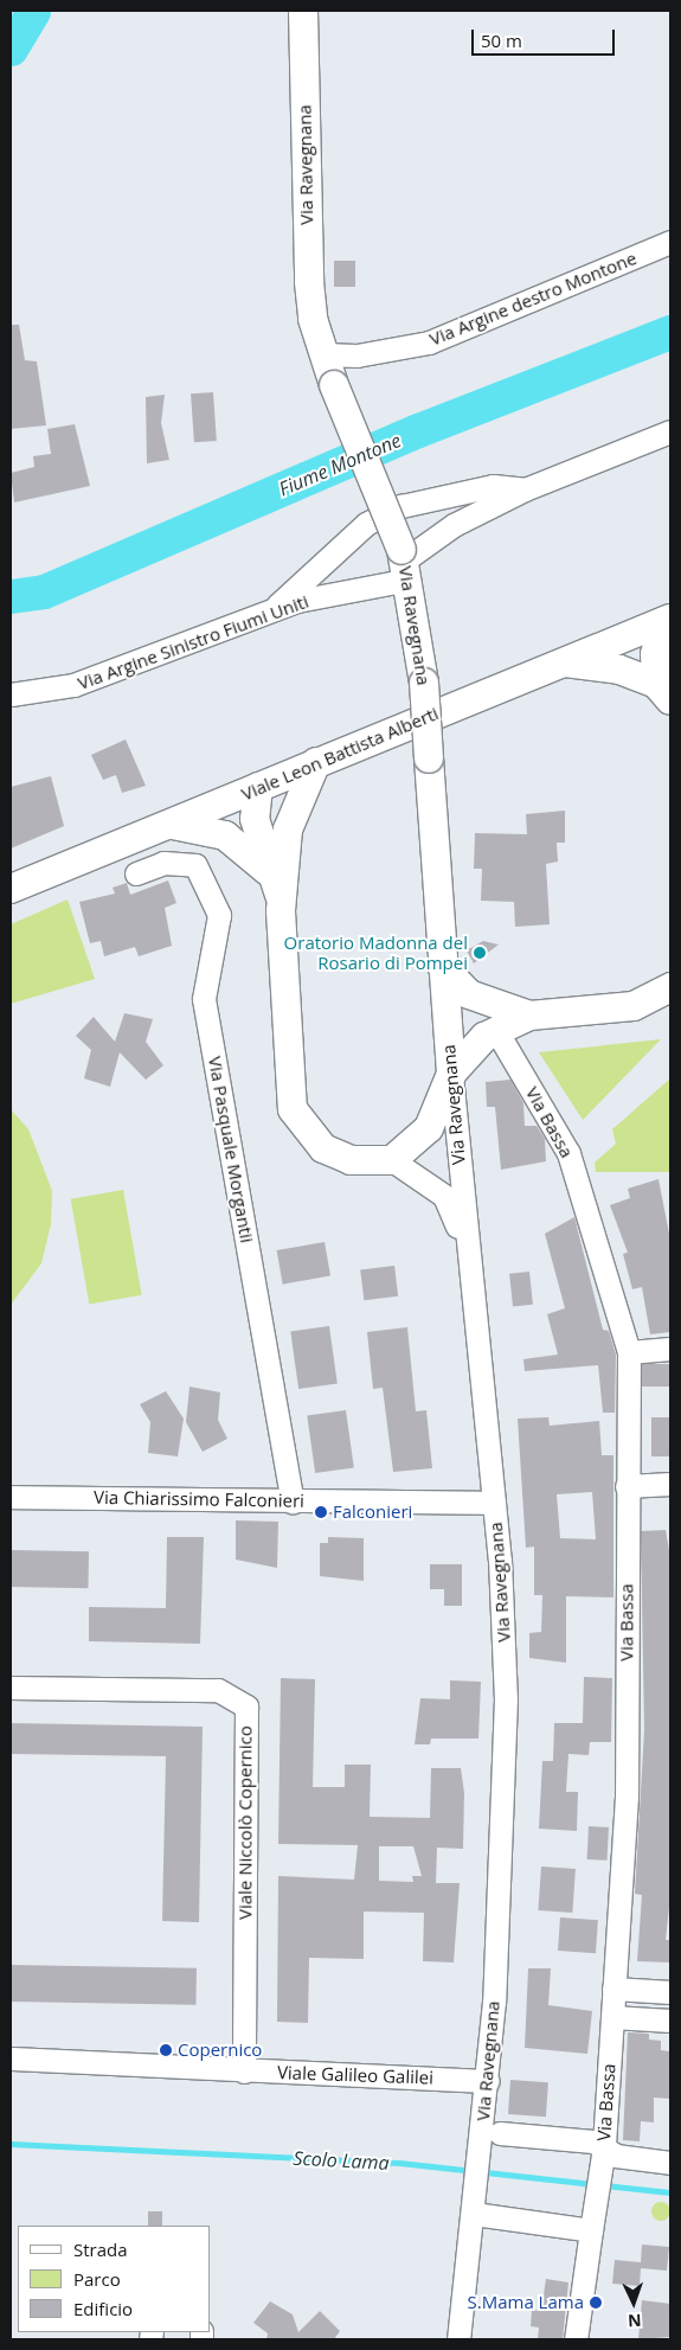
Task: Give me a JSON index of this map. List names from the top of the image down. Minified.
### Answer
{"streets":{"main road":["Via Ravegnana","Viale Leon Battista Alberti"],"street":["Via Argine destro Montone","Via Argine Sinistro Fiumi Uniti","Via Bassa","Via Pasquale Morgantii","Via Chiarissimo Falconieri","Viale Niccolò Copernico","Viale Galileo Galilei"]},"crossings":[["Via Ravegnana","Via Argine destro Montone"],["Via Ravegnana","Via Argine Sinistro Fiumi Uniti"],["Via Ravegnana","Via Chiarissimo Falconieri"],["Via Ravegnana","Viale Galileo Galilei"],["Via Pasquale Morgantii","Via Chiarissimo Falconieri"],["Viale Niccolò Copernico","Viale Galileo Galilei"]],"water":["Fiume Montone","Scolo Lama"],"places":["Oratorio Madonna del Rosario di Pompei","Falconieri","Copernico","S.Mama Lama"],"legend":["Strada","Parco","Edificio"],"scale_bar":"50 m","north":"bottom"}
